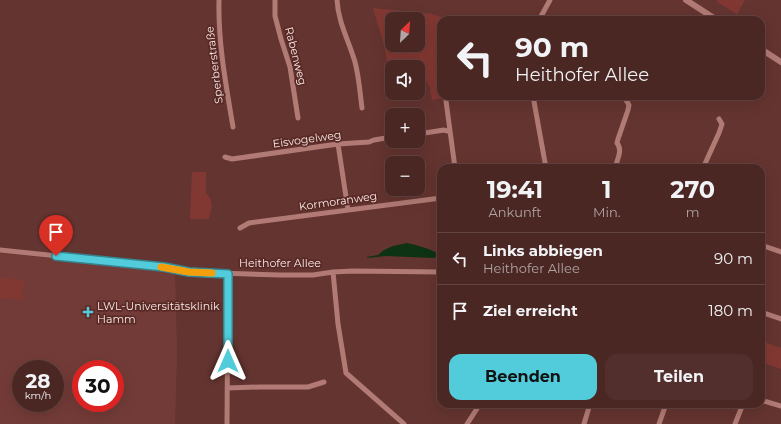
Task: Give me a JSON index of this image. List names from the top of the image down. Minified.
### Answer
{"streets":{"street":["Rabenweg","Sperberstraße","Eisvogelweg","Kormoranweg","Heithofer Allee"]},"places":{"health":["LWL-Universitätsklinik Hamm"]},"north":"top right","page":{"map_buttons":["+","−"],"turn":["90 m","Heithofer Allee"],"eta":["19:41","Ankunft","1","Min.","270","m"],"list":[{"name":"Links abbiegen","note":"Heithofer Allee","value":"90 m"},{"name":"Ziel erreicht","value":"180 m"}],"buttons":["Beenden","Teilen"],"speed":"28 km/h","limit":"30"}}
